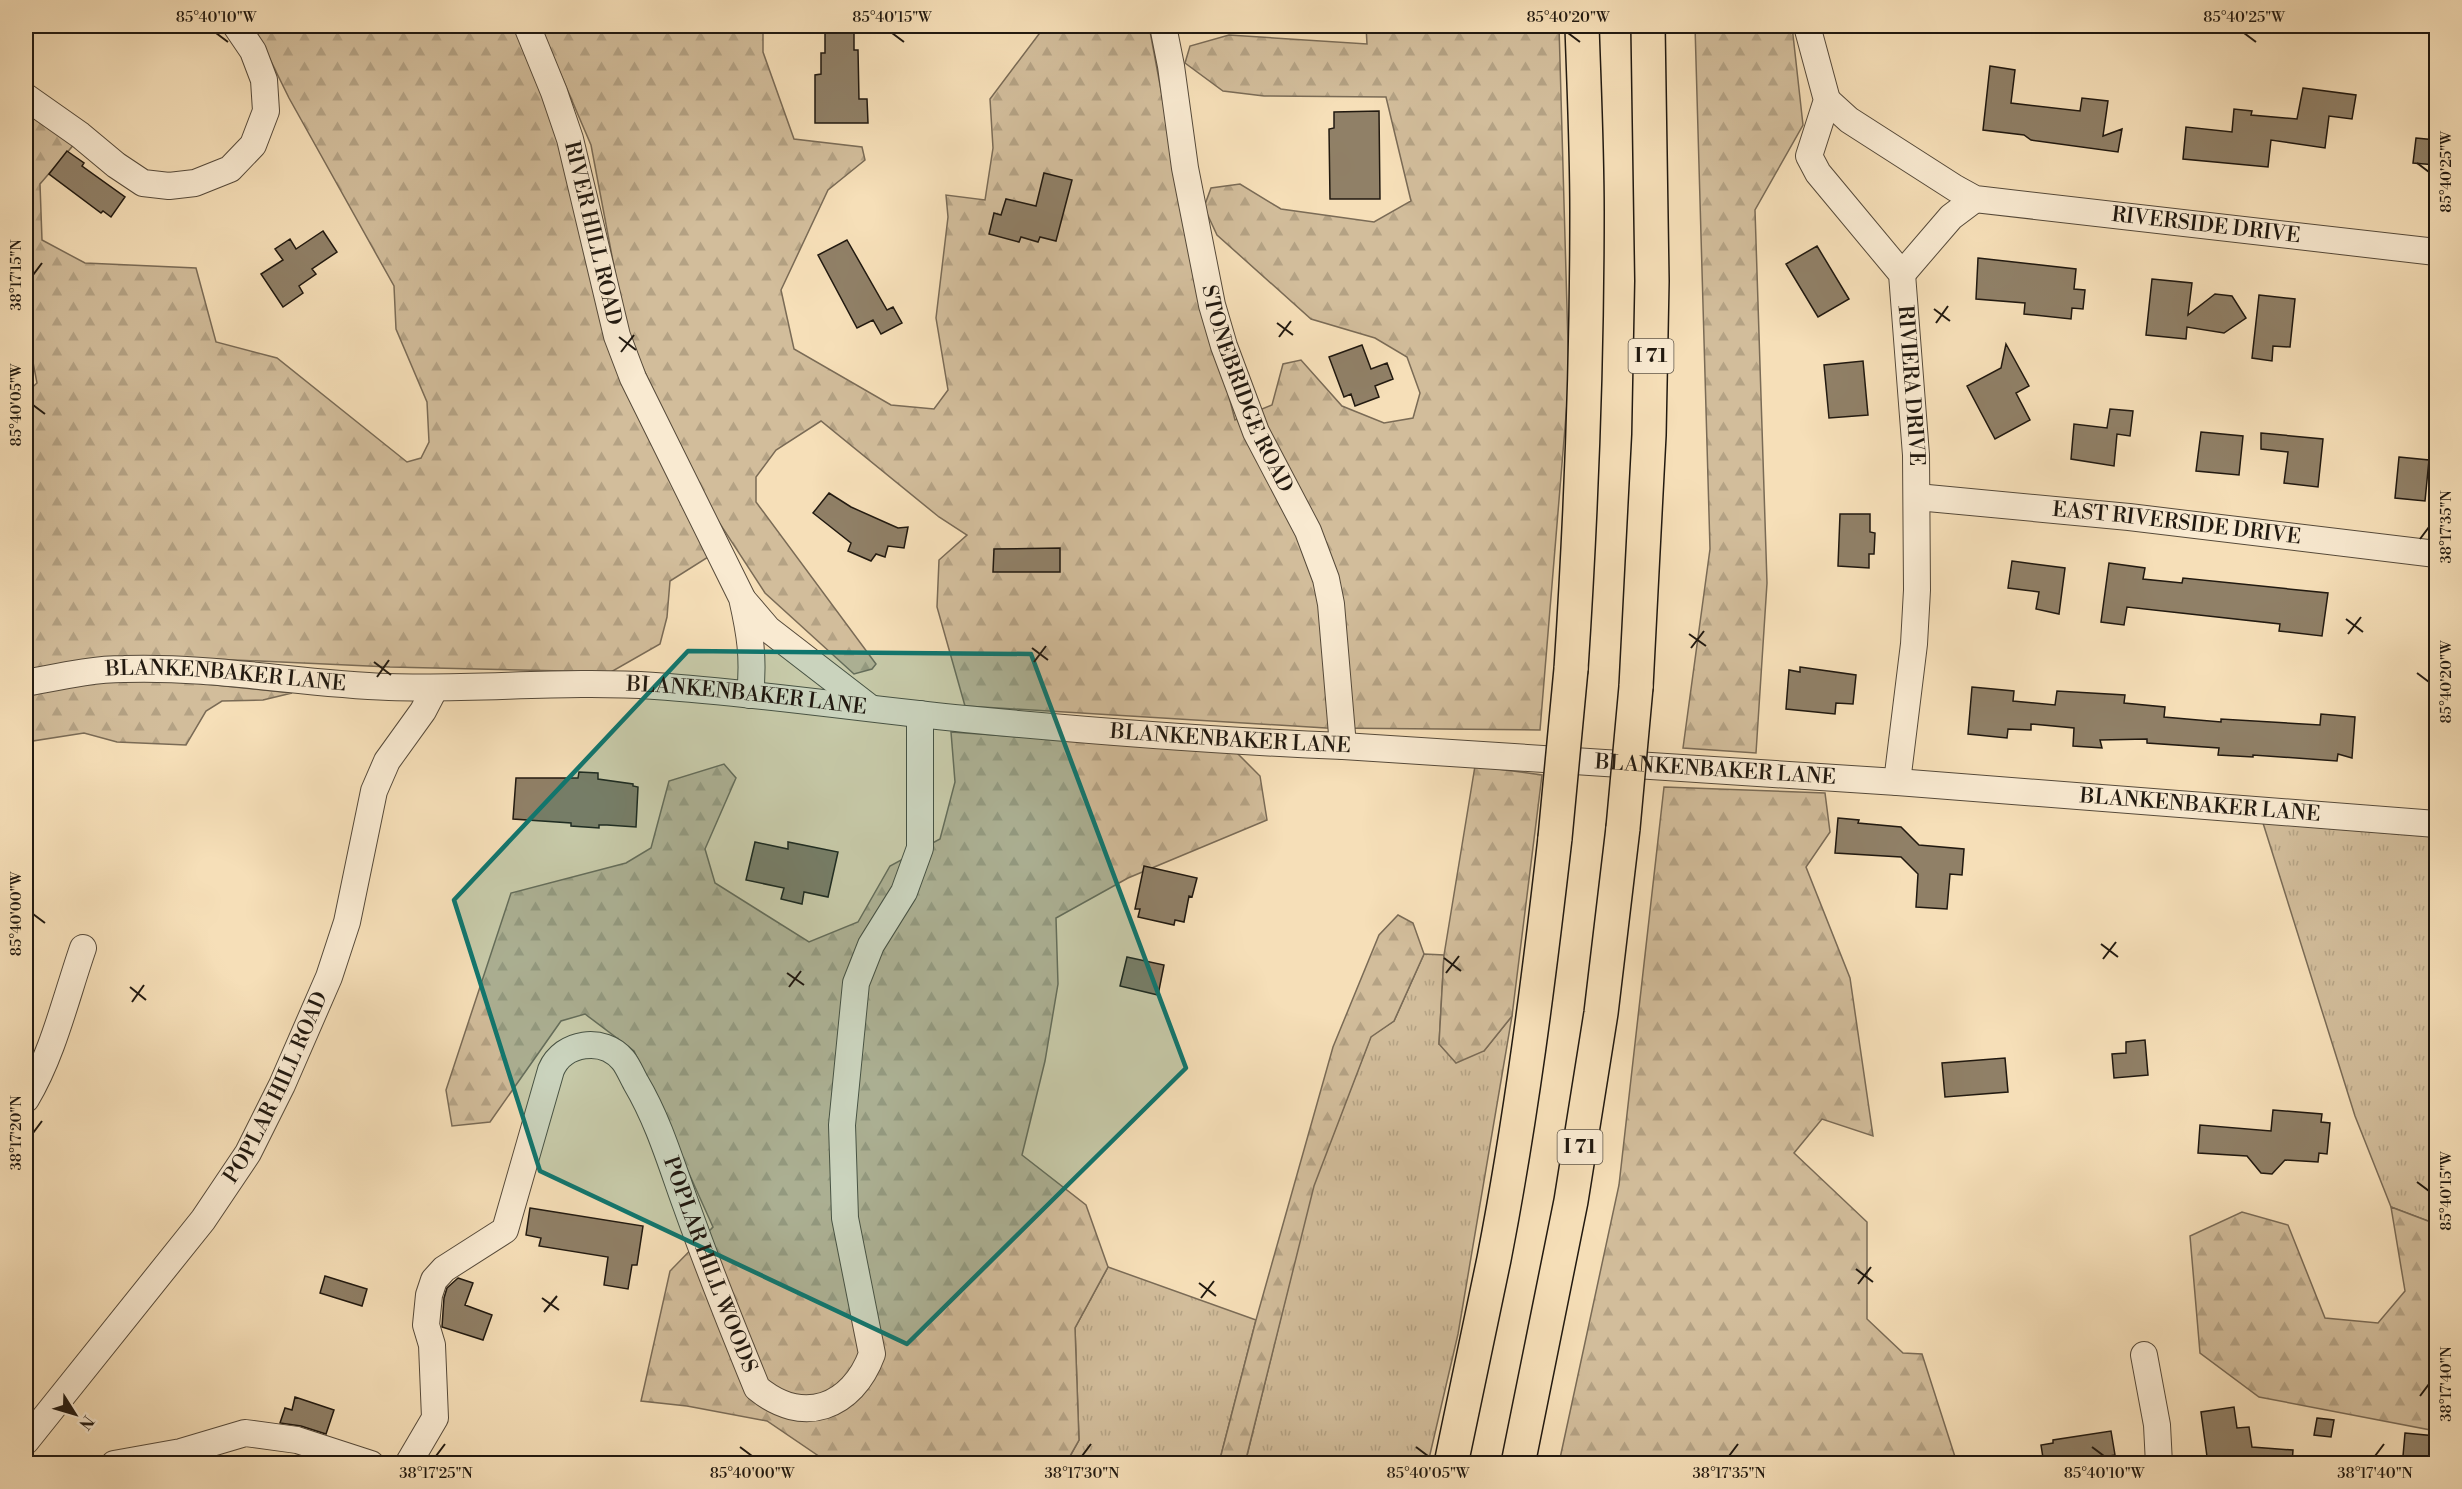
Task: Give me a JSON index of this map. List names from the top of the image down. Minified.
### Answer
{"streets":{"highway":["I 71"],"street":["RIVERSIDE DRIVE","RIVER HILL ROAD","RIVIERA DRIVE","STONEBRIDGE ROAD","EAST RIVERSIDE DRIVE","BLANKENBAKER LANE","POPLAR HILL ROAD","POPLAR HILL WOODS"]},"crossings":[["RIVERSIDE DRIVE","RIVIERA DRIVE"],["RIVER HILL ROAD","BLANKENBAKER LANE"],["RIVIERA DRIVE","EAST RIVERSIDE DRIVE"],["RIVIERA DRIVE","BLANKENBAKER LANE"],["STONEBRIDGE ROAD","BLANKENBAKER LANE"],["BLANKENBAKER LANE","POPLAR HILL ROAD"],["BLANKENBAKER LANE","POPLAR HILL WOODS"]],"north":"bottom right","coordinates":["85°40'10\"W","85°40'15\"W","85°40'20\"W","85°40'25\"W","38°17'15\"N","85°40'05\"W","38°17'35\"N","85°40'00\"W","38°17'20\"N","38°17'40\"N","38°17'25\"N","38°17'30\"N"]}
